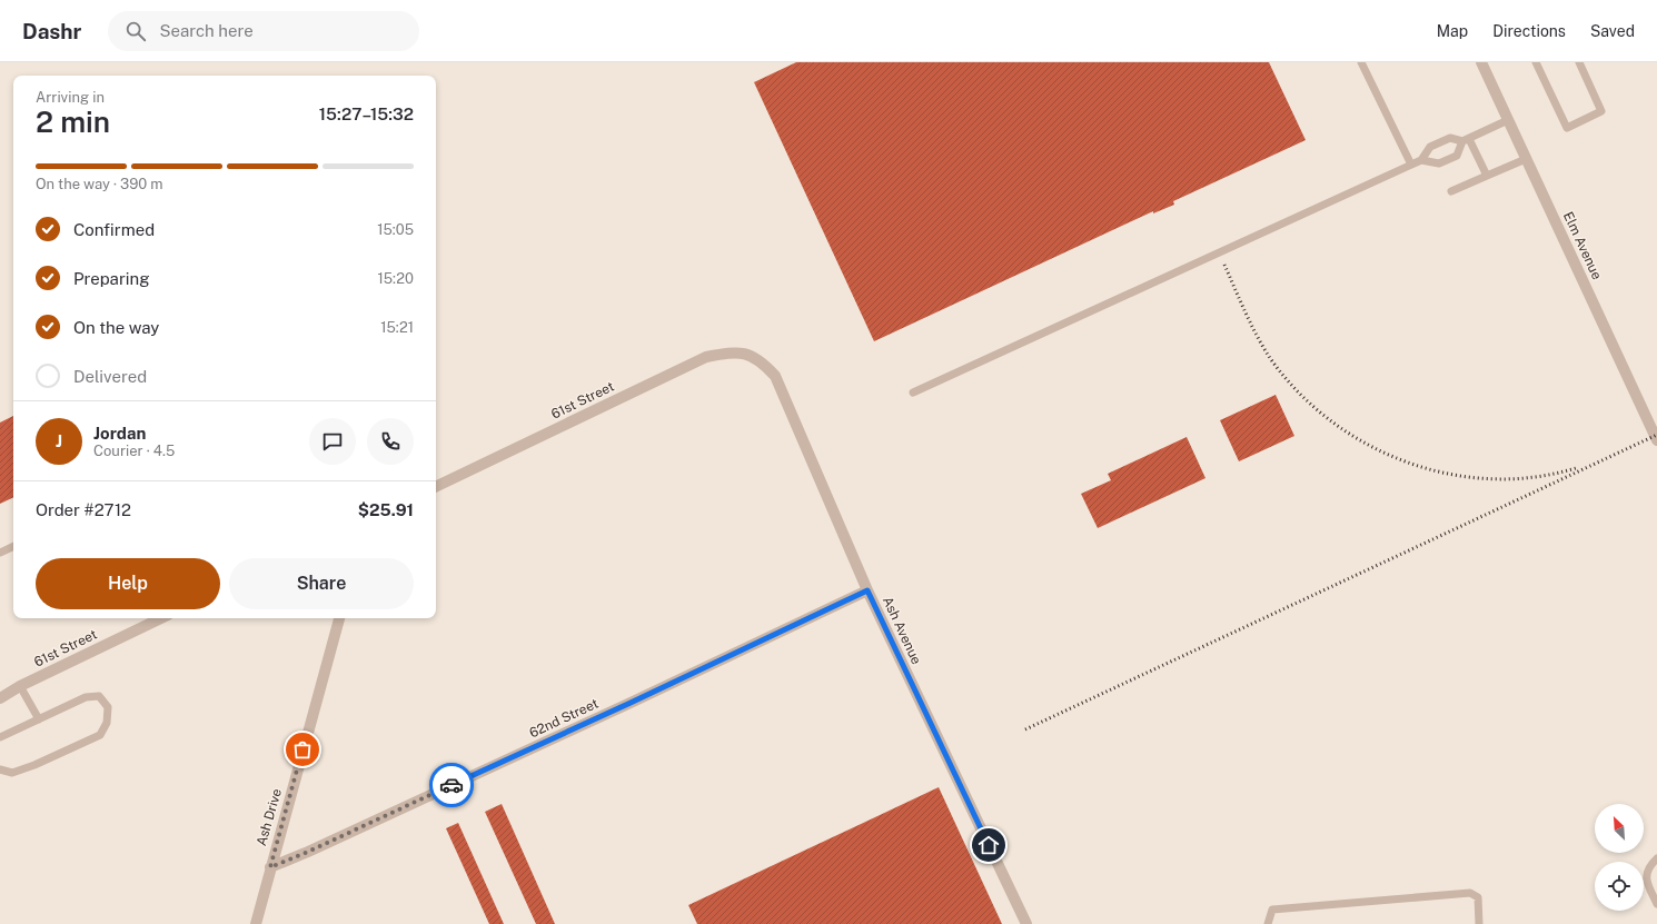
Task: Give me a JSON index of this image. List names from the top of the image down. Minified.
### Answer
{"streets":{"street":["Elm Avenue","61st Street","Ash Avenue","62nd Street","Ash Drive"]},"crossings":[["61st Street","Ash Avenue"],["Ash Avenue","62nd Street"],["62nd Street","Ash Drive"]],"north":"top left","page":{"header":"Dashr","search":"Search here","nav":["Map","Directions","Saved"],"heading":["2 min","Arriving in","15:27–15:32"],"panel":["Jordan","Courier · 4.5","Order #2712","$25.91"],"bar":"On the way · 390 m","list":[["Confirmed","15:05"],["Preparing","15:20"],["On the way","15:21"],"Delivered"],"round":"J","buttons":["Help","Share"]}}
